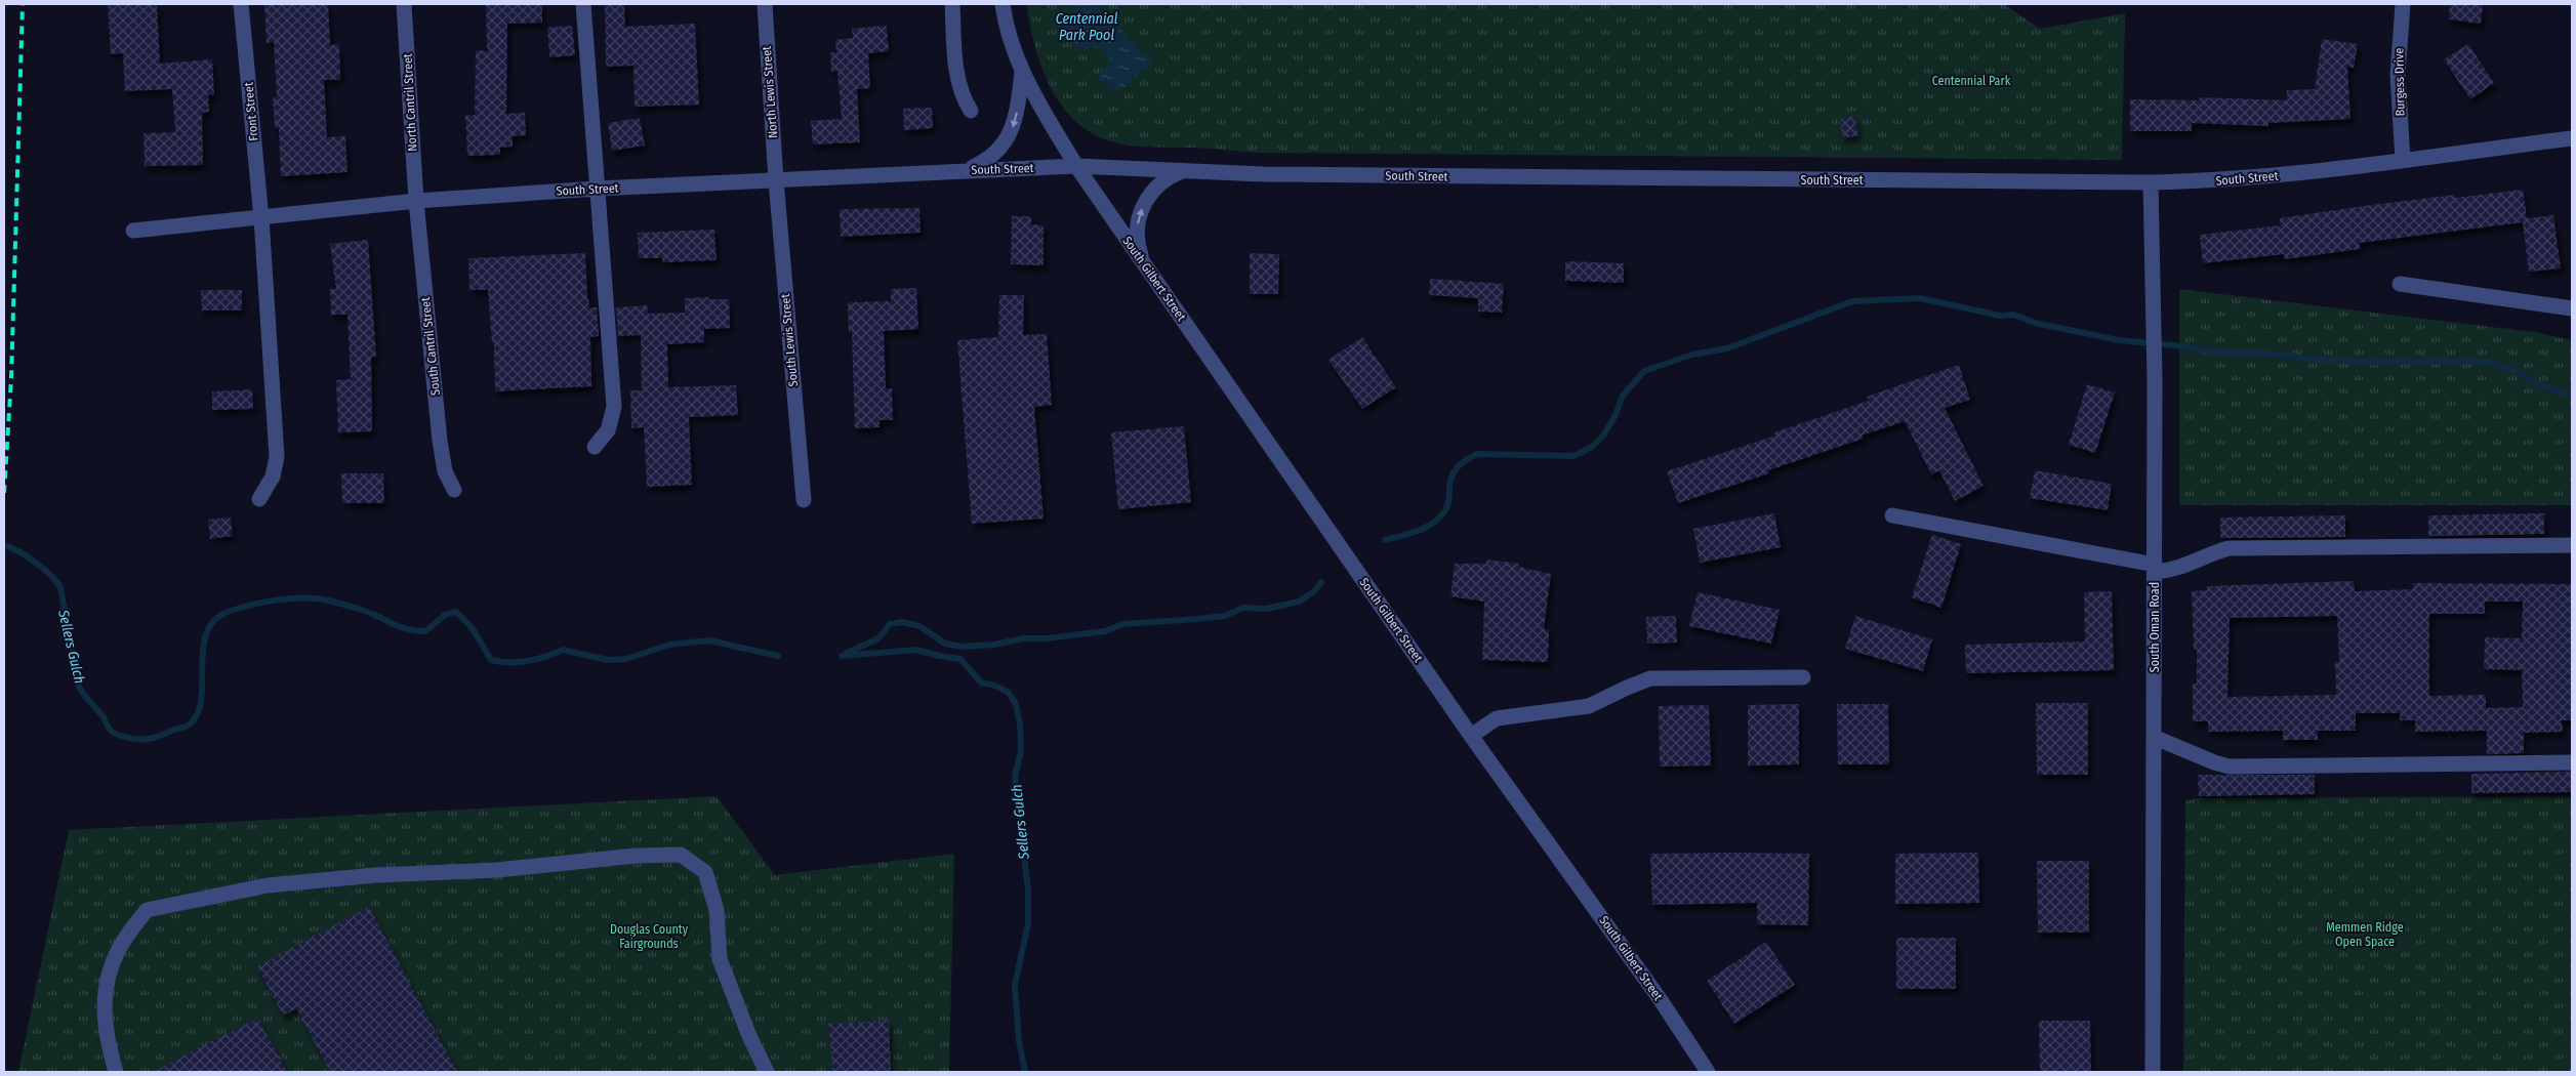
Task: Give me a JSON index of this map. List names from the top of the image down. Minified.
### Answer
{"streets":{"street":["Burgess Drive","North Lewis Street","North Cantril Street","Front Street","South Street","South Gilbert Street","South Lewis Street","South Cantril Street","South Oman Road"]},"crossings":[["Burgess Drive","South Street"],["North Lewis Street","South Street"],["North Lewis Street","South Lewis Street"],["North Cantril Street","South Street"],["North Cantril Street","South Cantril Street"],["Front Street","South Street"],["South Street","South Gilbert Street"],["South Street","South Lewis Street"],["South Street","South Cantril Street"],["South Street","South Oman Road"]],"water":["Centennial Park Pool","Sellers Gulch"],"parks":["Centennial Park","Memmen Ridge Open Space","Douglas County Fairgrounds"]}
